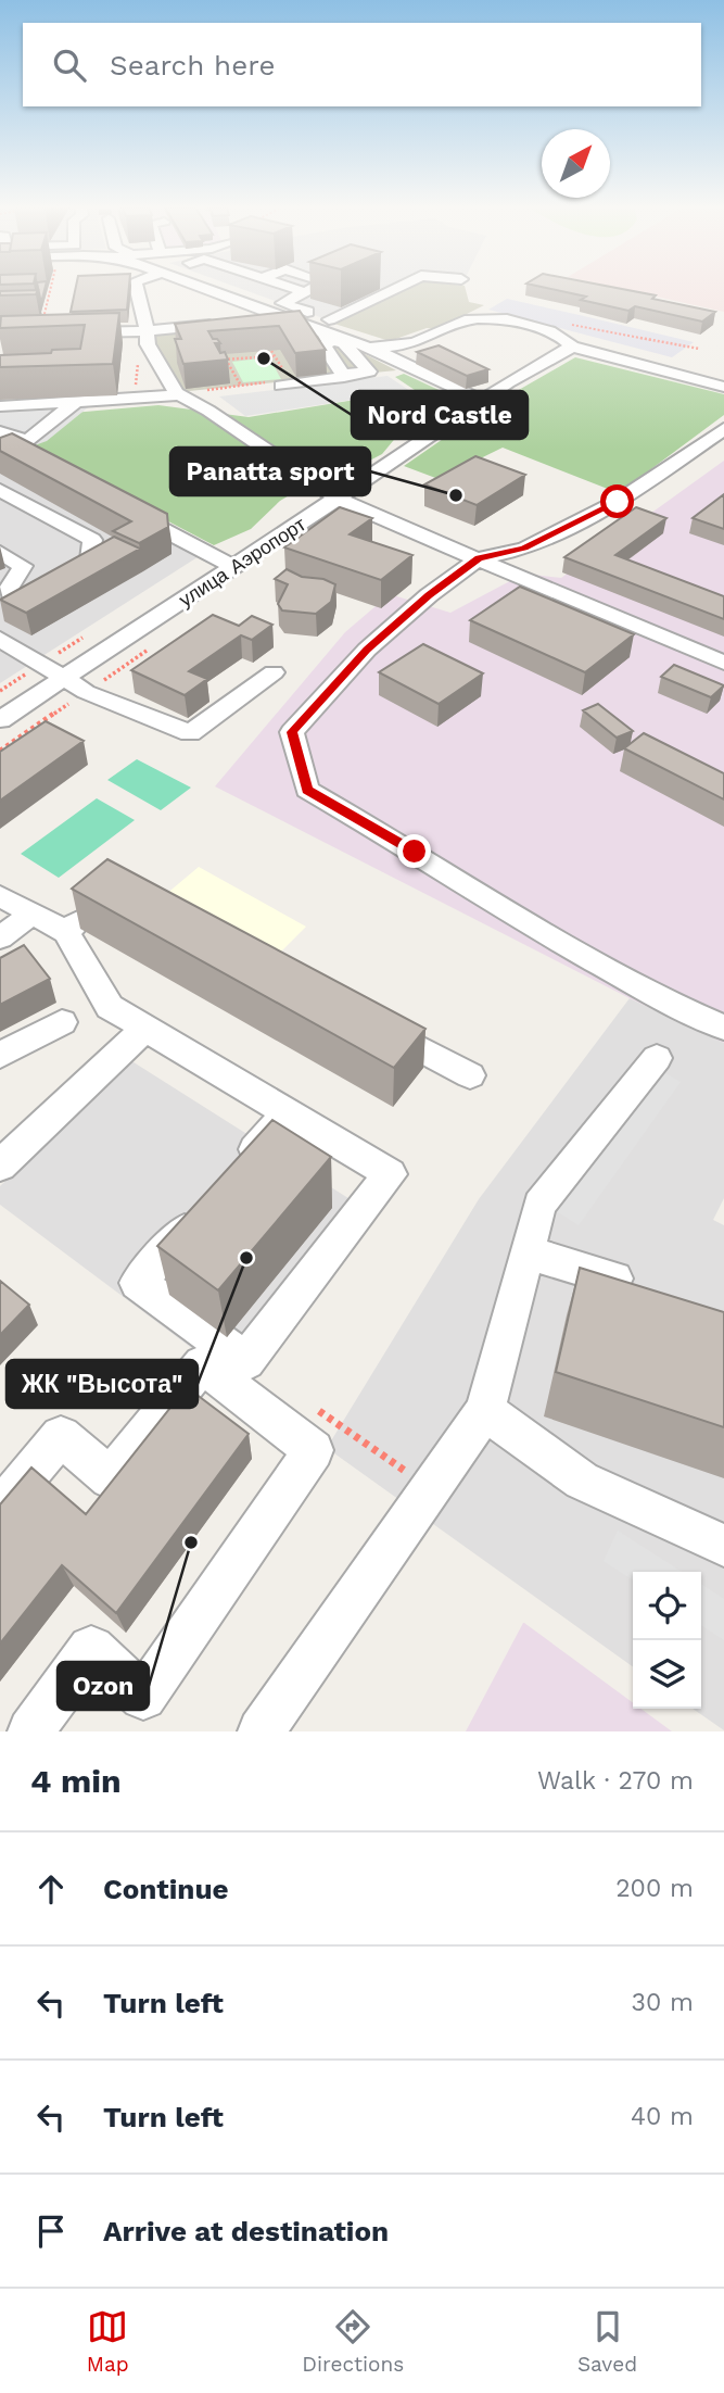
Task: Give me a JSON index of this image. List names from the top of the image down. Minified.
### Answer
{"streets":{"street":["улица Аэропорт"]},"places":["Nord Castle","Panatta sport","ЖК \"Высота\"","Ozon"],"north":"top right","page":{"search":"Search here","heading":["4 min","Walk · 270 m"],"list":[["Continue","200 m"],["Turn left","30 m"],["Turn left","40 m"],"Arrive at destination"],"nav":["Map","Directions","Saved"]}}
